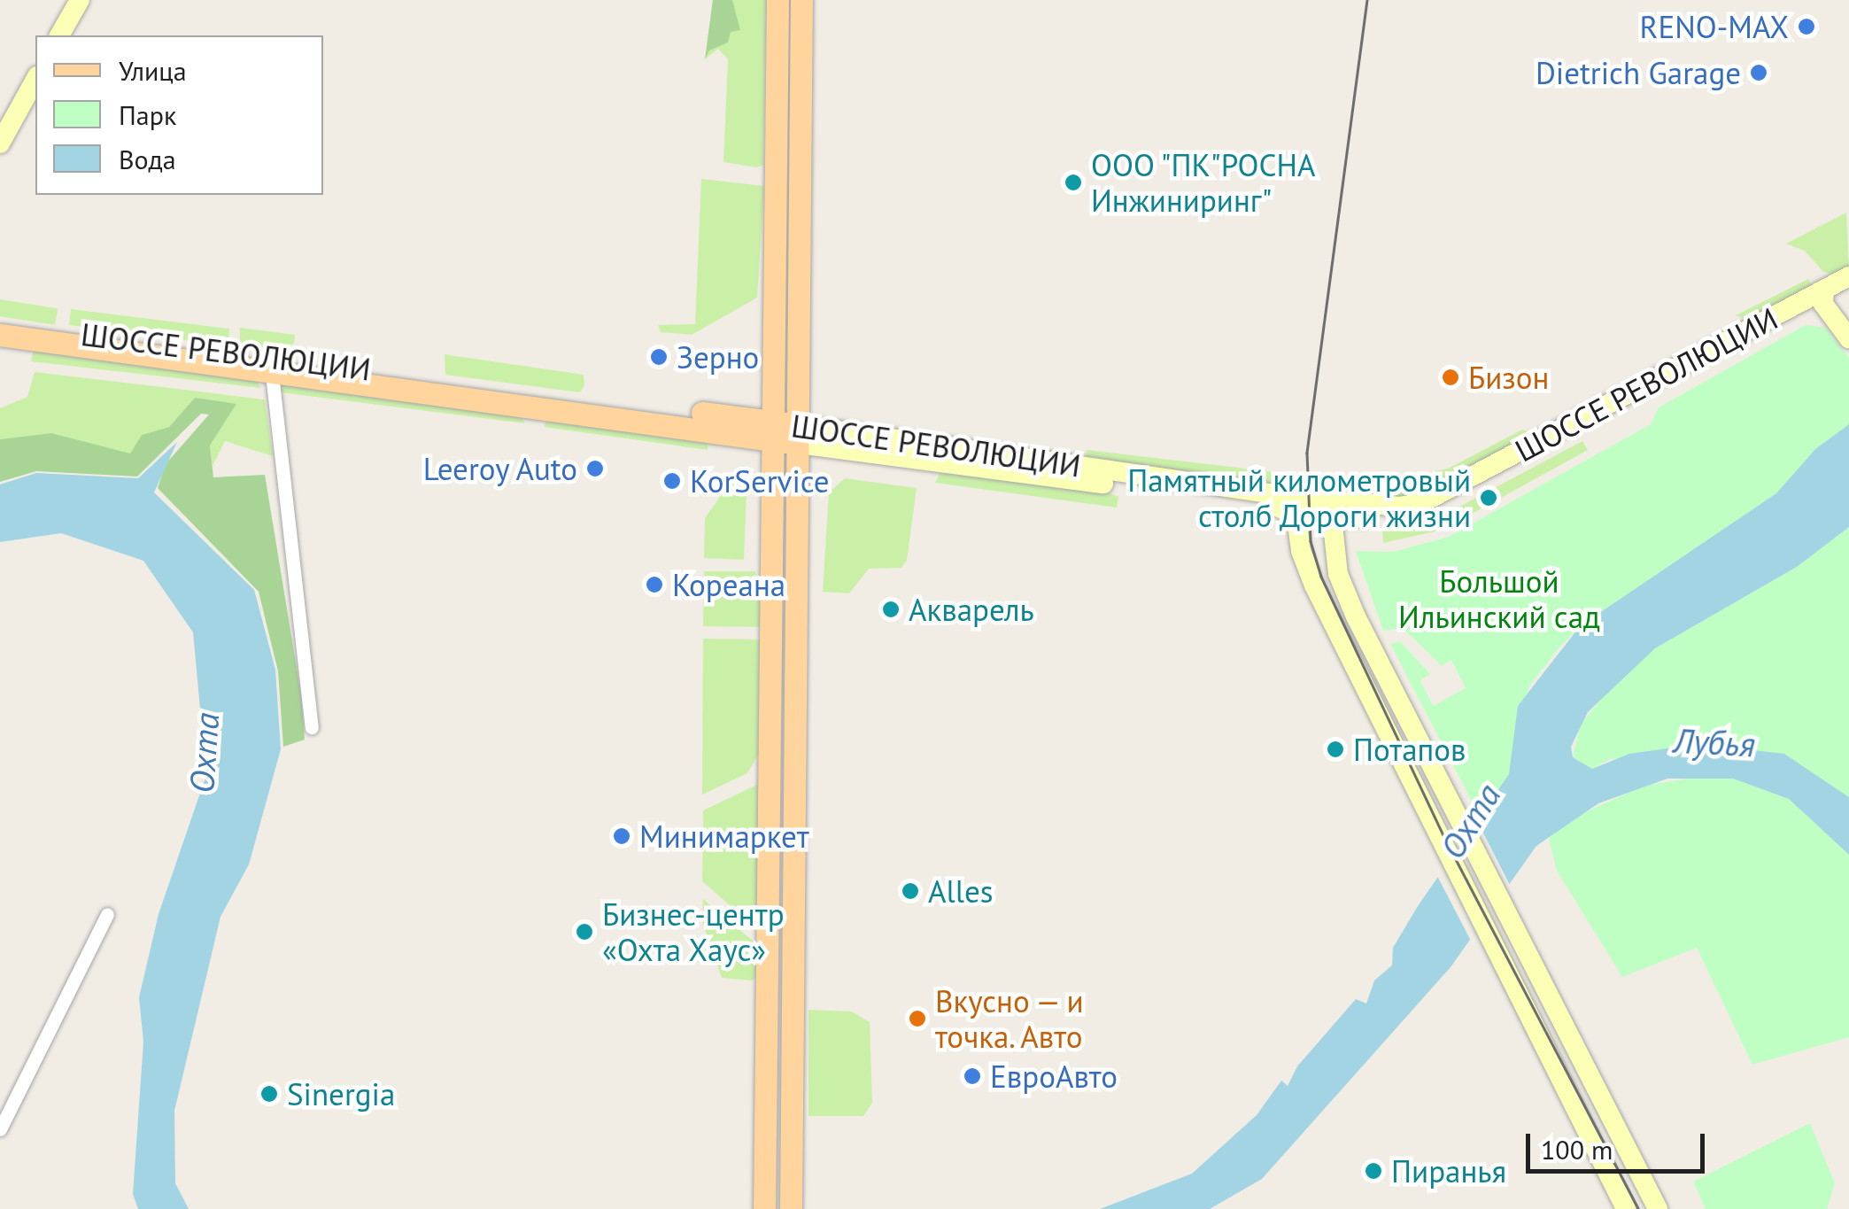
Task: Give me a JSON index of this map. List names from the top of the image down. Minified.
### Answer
{"streets":{"main road":["ШОССЕ РЕВОЛЮЦИИ"]},"water":["Лубья","Охта"],"parks":["Большой Ильинский сад"],"places":["RENO-MAX","Dietrich Garage","ООО \"ПК\"РОСНА Инжиниринг\"","Зерно","Бизон","Leeroy Auto","KorService","Памятный километровый столб Дороги жизни","Кореана","Акварель","Потапов","Минимаркет","Alles","Бизнес-центр «Охта Хаус»","Вкусно — и точка. Авто","ЕвроАвто","Sinergia","Пиранья"],"legend":["Улица","Парк","Вода"],"scale_bar":"100 m"}
